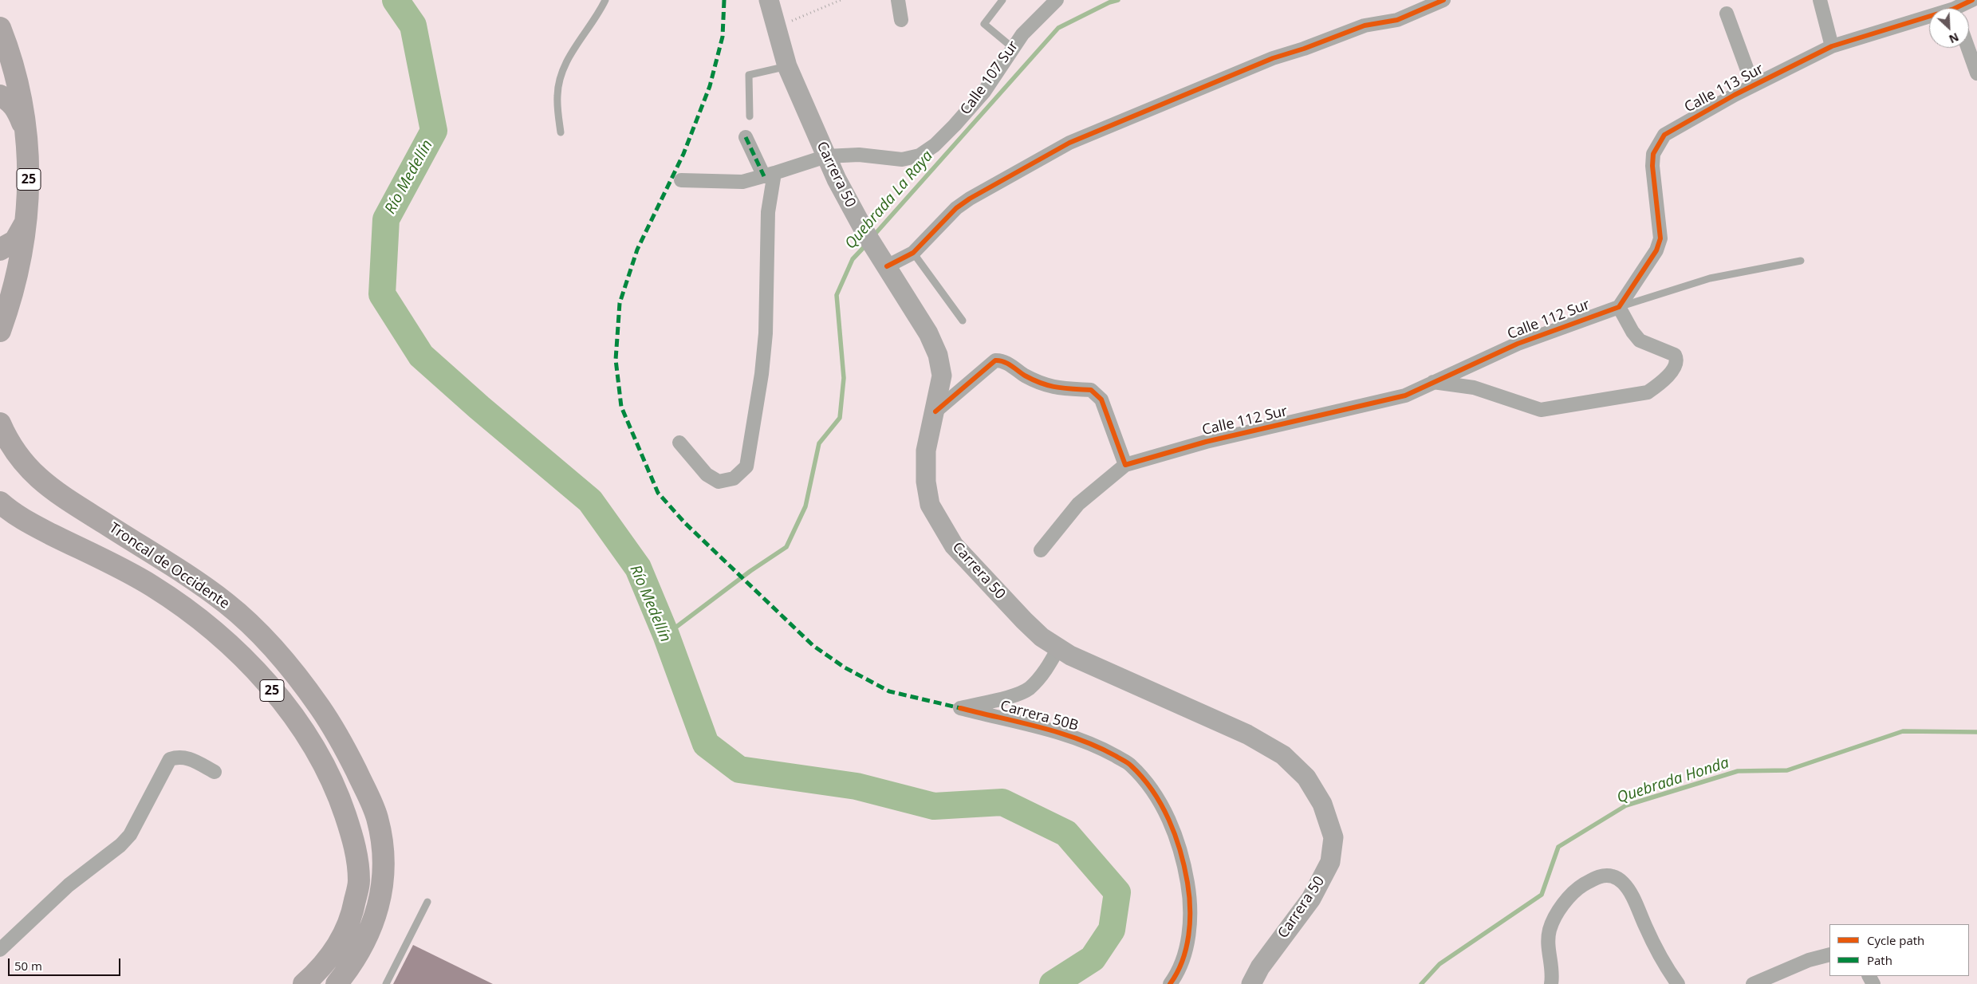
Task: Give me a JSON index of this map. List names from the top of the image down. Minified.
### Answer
{"streets":{"highway":["25","Troncal de Occidente"],"main road":["Carrera 50"],"street":["Calle 107 Sur","Calle 113 Sur","Calle 112 Sur","Carrera 50B"]},"crossings":[["Calle 107 Sur","Carrera 50"],["Calle 113 Sur","Calle 112 Sur"],["Carrera 50","Carrera 50B"]],"water":["Río Medellín","Quebrada La Raya","Quebrada Honda"],"legend":["Cycle path","Path"],"scale_bar":"50 m","north":"bottom right"}
